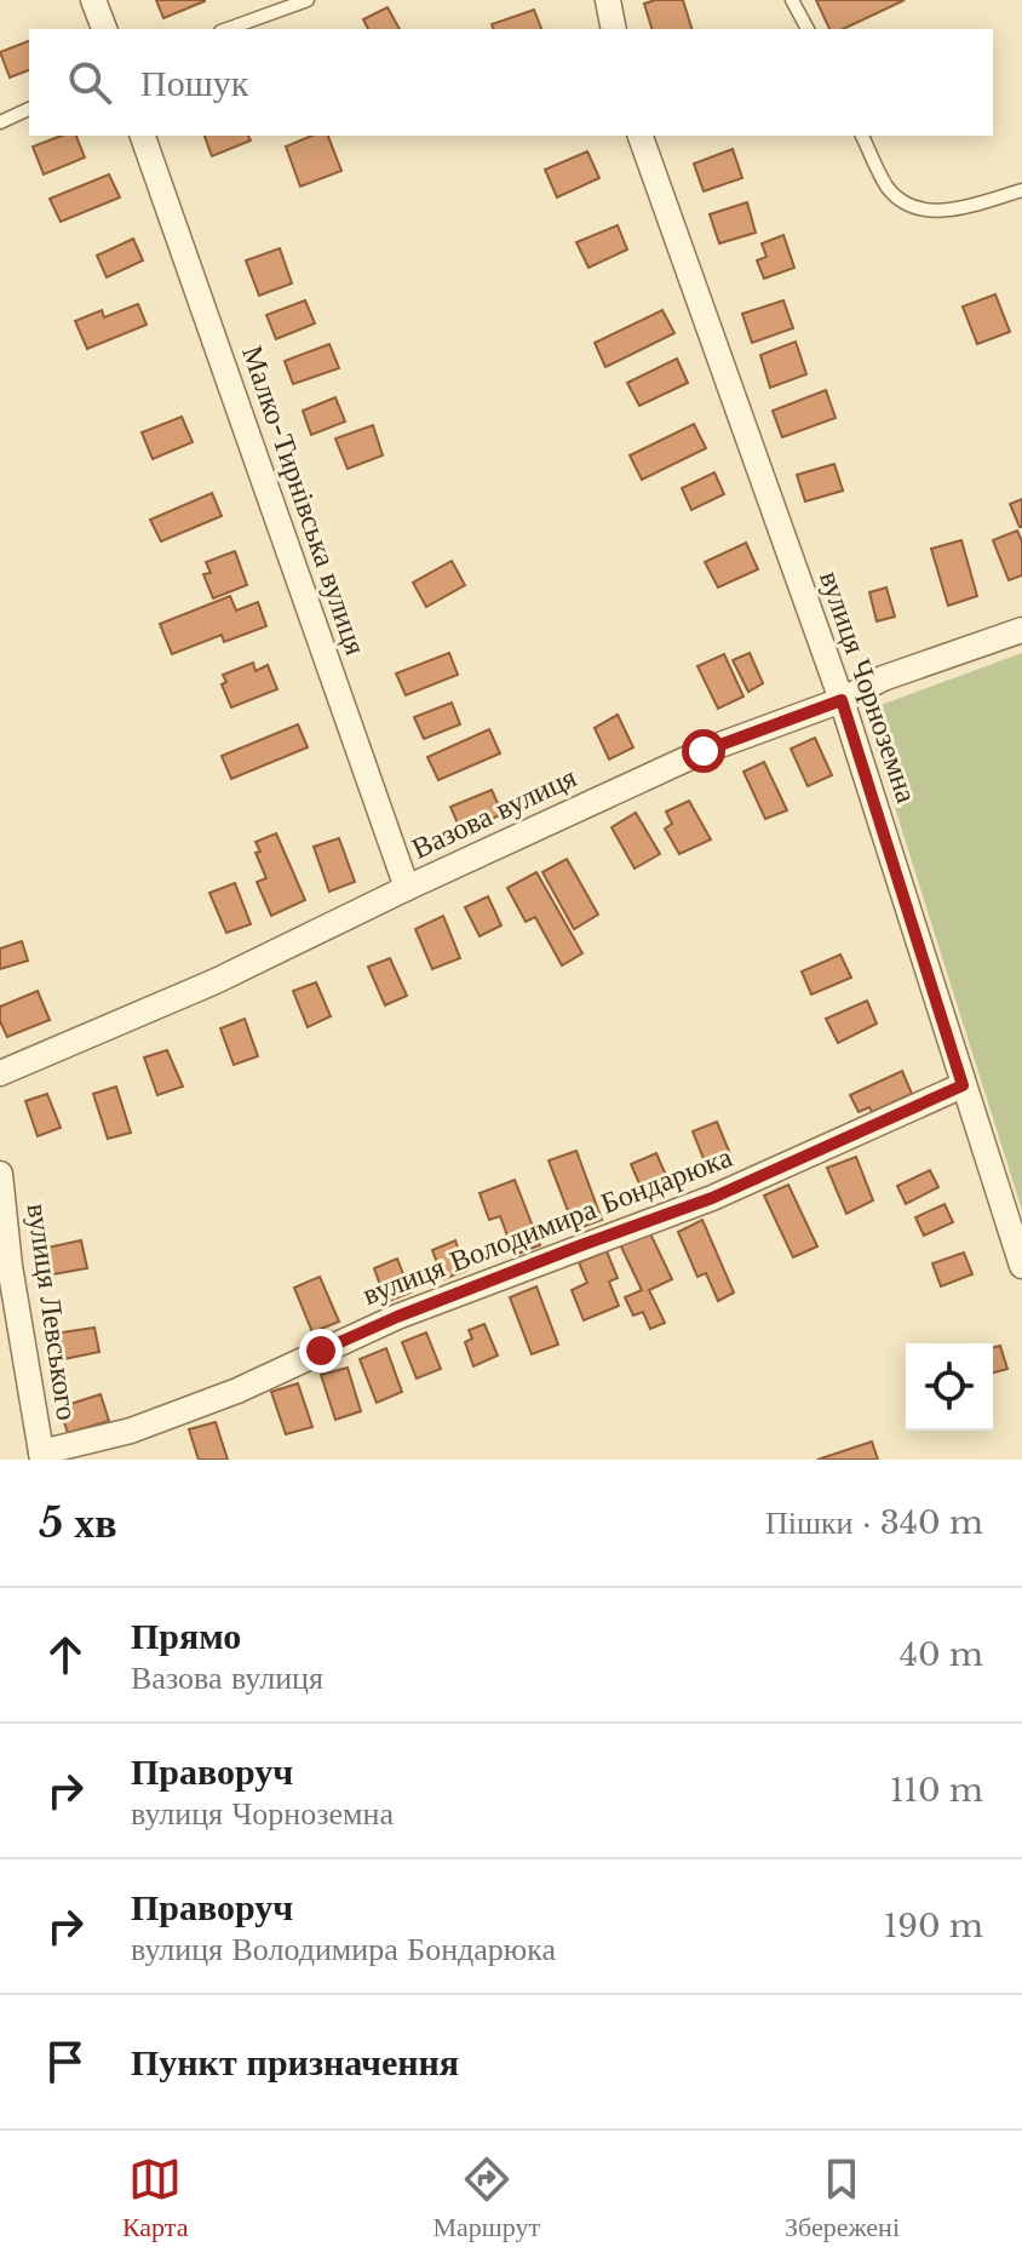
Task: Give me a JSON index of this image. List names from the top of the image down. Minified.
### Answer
{"streets":{"street":["Малко-Тирнівська вулиця","вулиця Чорноземна","Вазова вулиця","вулиця Володимира Бондарюка","вулиця Левського"]},"crossings":[["Малко-Тирнівська вулиця","Вазова вулиця"],["вулиця Чорноземна","Вазова вулиця"],["вулиця Чорноземна","вулиця Володимира Бондарюка"],["вулиця Володимира Бондарюка","вулиця Левського"]],"page":{"search":"Пошук","heading":["5 хв","Пішки · 340 m"],"list":[["Прямо","Вазова вулиця","40 m"],["Праворуч","вулиця Чорноземна","110 m"],["Праворуч","вулиця Володимира Бондарюка","190 m"],"Пункт призначення"],"nav":["Карта","Маршрут","Збережені"]}}
